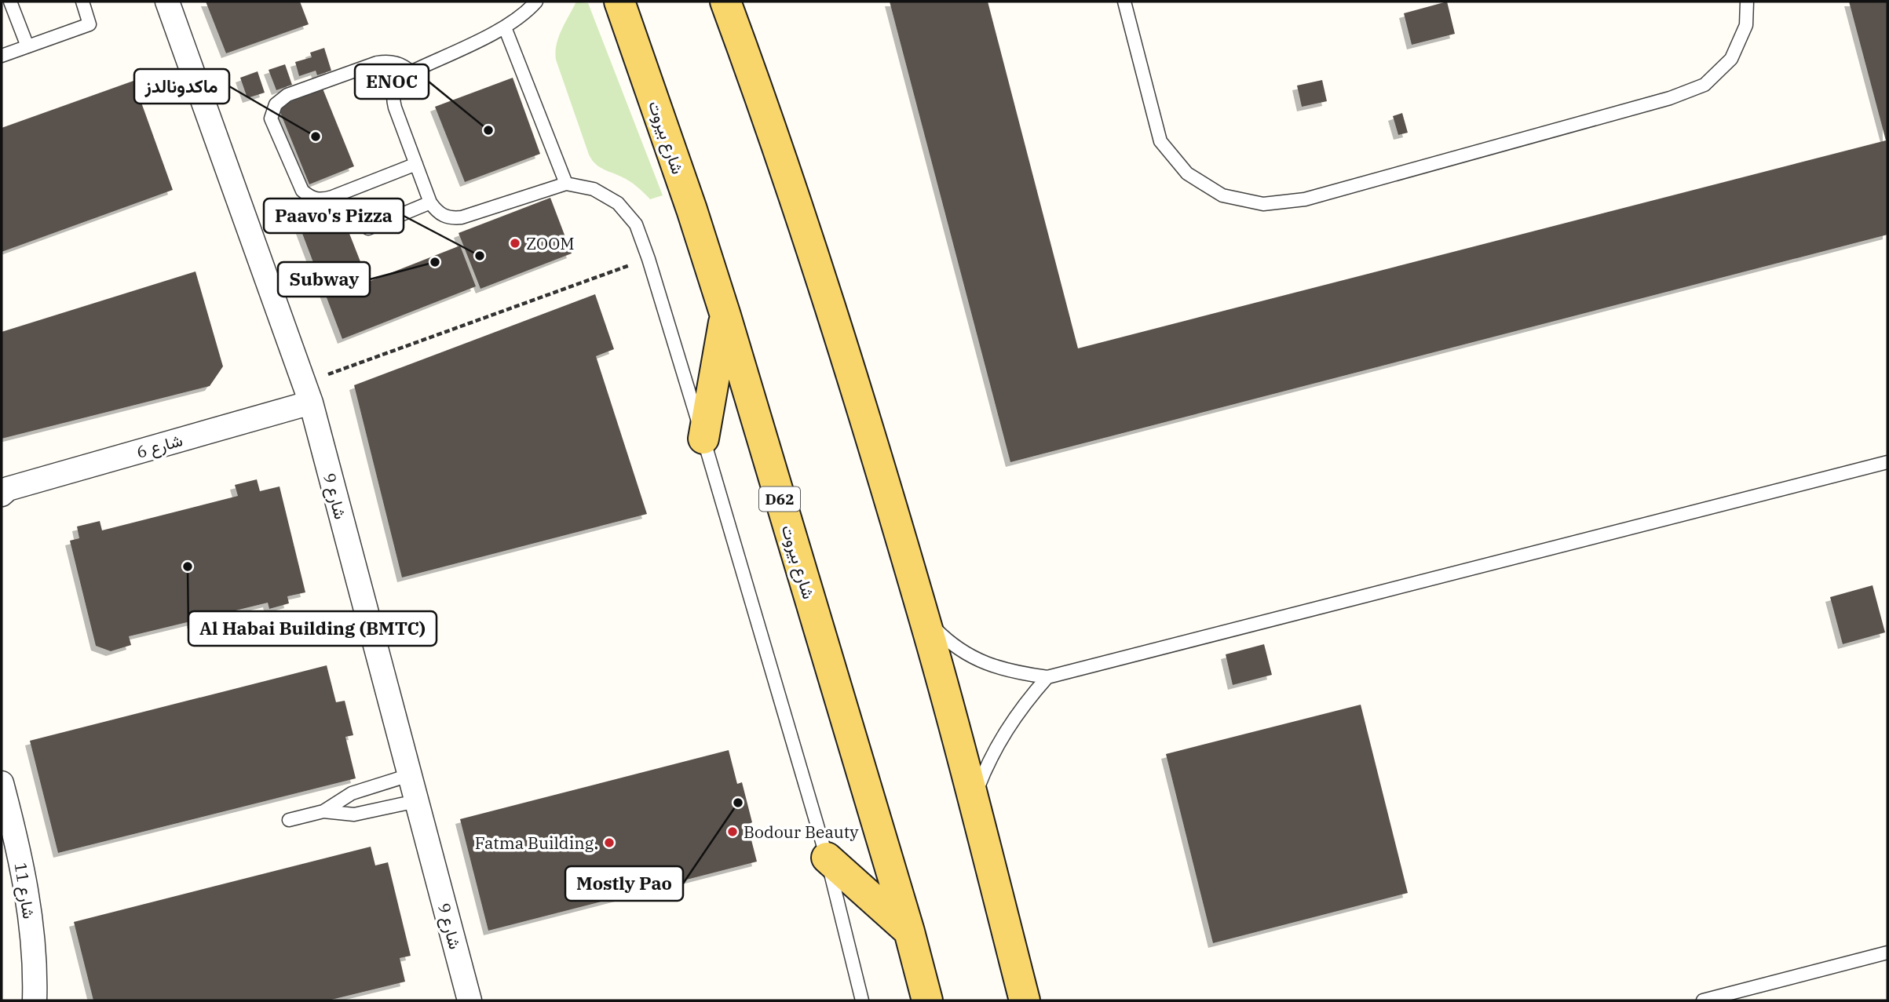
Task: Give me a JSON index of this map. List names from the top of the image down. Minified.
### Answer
{"streets":{"main road":["شارع بيروت","D62"],"street":["شارع 6","شارع 9","شارع 11"]},"crossings":[["شارع 6","شارع 9"]],"places":["ENOC","ماكدونالدز","ZOOM","Paavo's Pizza","Subway","Al Habai Building (BMTC)","Mostly Pao","Bodour Beauty","Fatma Building."]}
